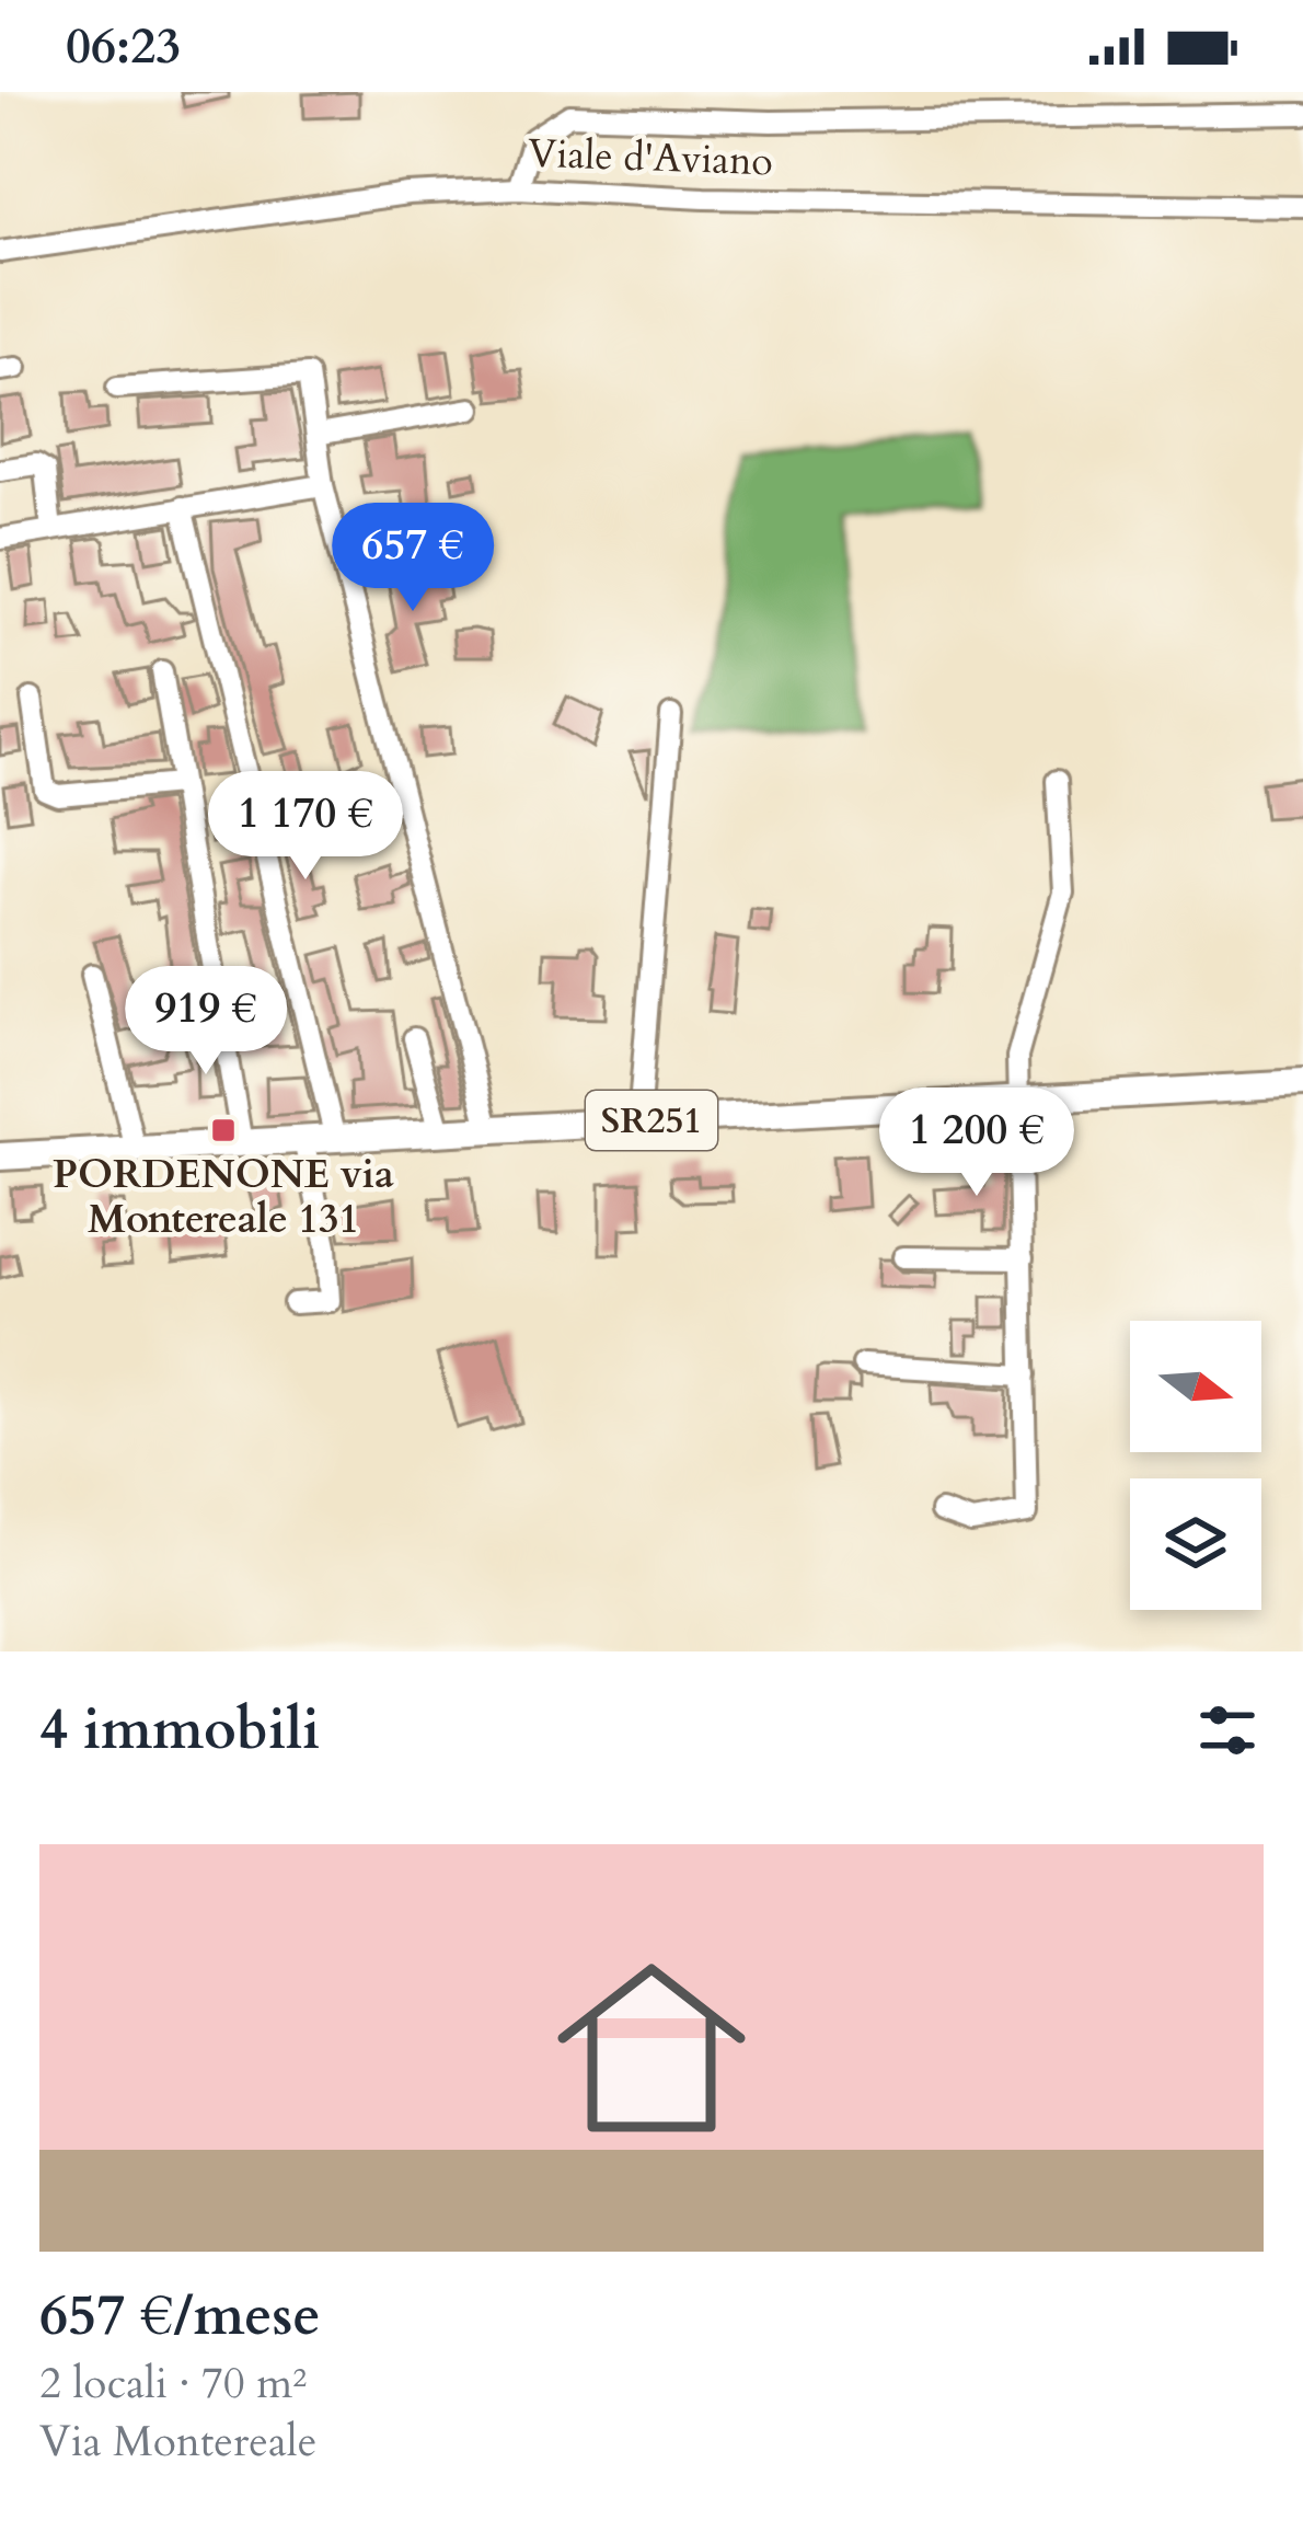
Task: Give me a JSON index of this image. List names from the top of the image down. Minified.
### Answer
{"streets":{"main road":["SR251"],"street":["Viale d'Aviano"]},"places":{"transit":["PORDENONE via Montereale 131"]},"north":"right","page":{"status":"06:23","price":["657 €","1 170 €","919 €","1 200 €"],"heading":"4 immobili","list":[{"name":"657 €/mese","note":"2 locali · 70 m² · Via Montereale"}]}}
